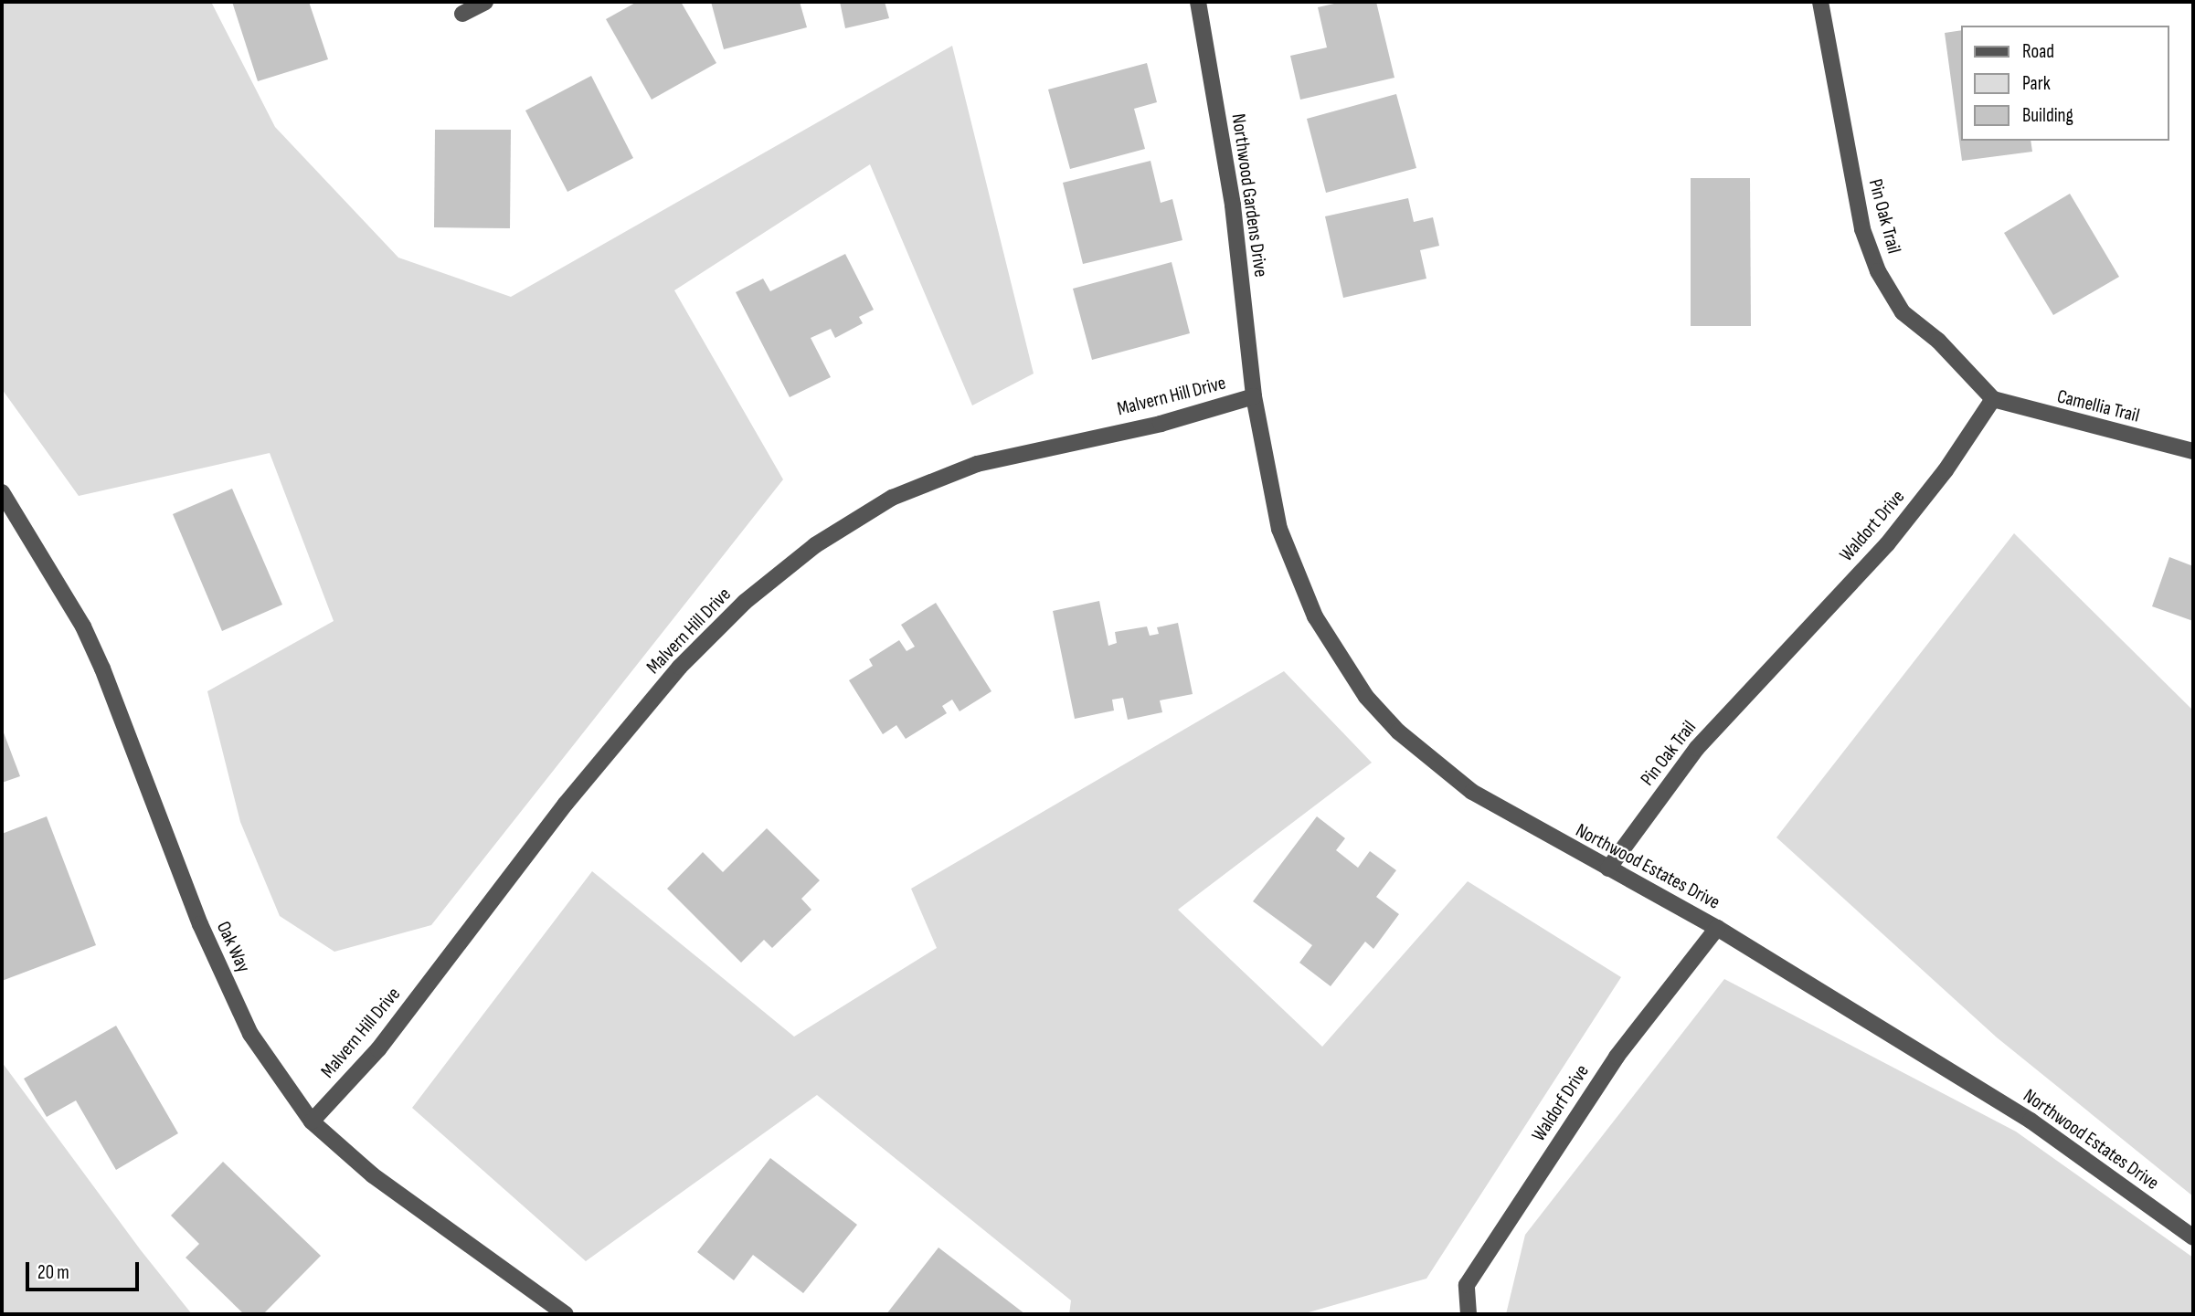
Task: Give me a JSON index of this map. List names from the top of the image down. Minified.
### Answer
{"streets":{"street":["Northwood Gardens Drive","Pin Oak Trail","Malvern Hill Drive","Camellia Trail","Waldort Drive","Northwood Estates Drive","Oak Way","Waldorf Drive"]},"crossings":[["Northwood Gardens Drive","Malvern Hill Drive"],["Northwood Gardens Drive","Northwood Estates Drive"],["Pin Oak Trail","Camellia Trail"],["Pin Oak Trail","Waldort Drive"],["Pin Oak Trail","Northwood Estates Drive"],["Malvern Hill Drive","Northwood Estates Drive"],["Malvern Hill Drive","Oak Way"],["Camellia Trail","Waldort Drive"],["Northwood Estates Drive","Waldorf Drive"]],"legend":["Road","Park","Building"],"scale_bar":"20 m"}
